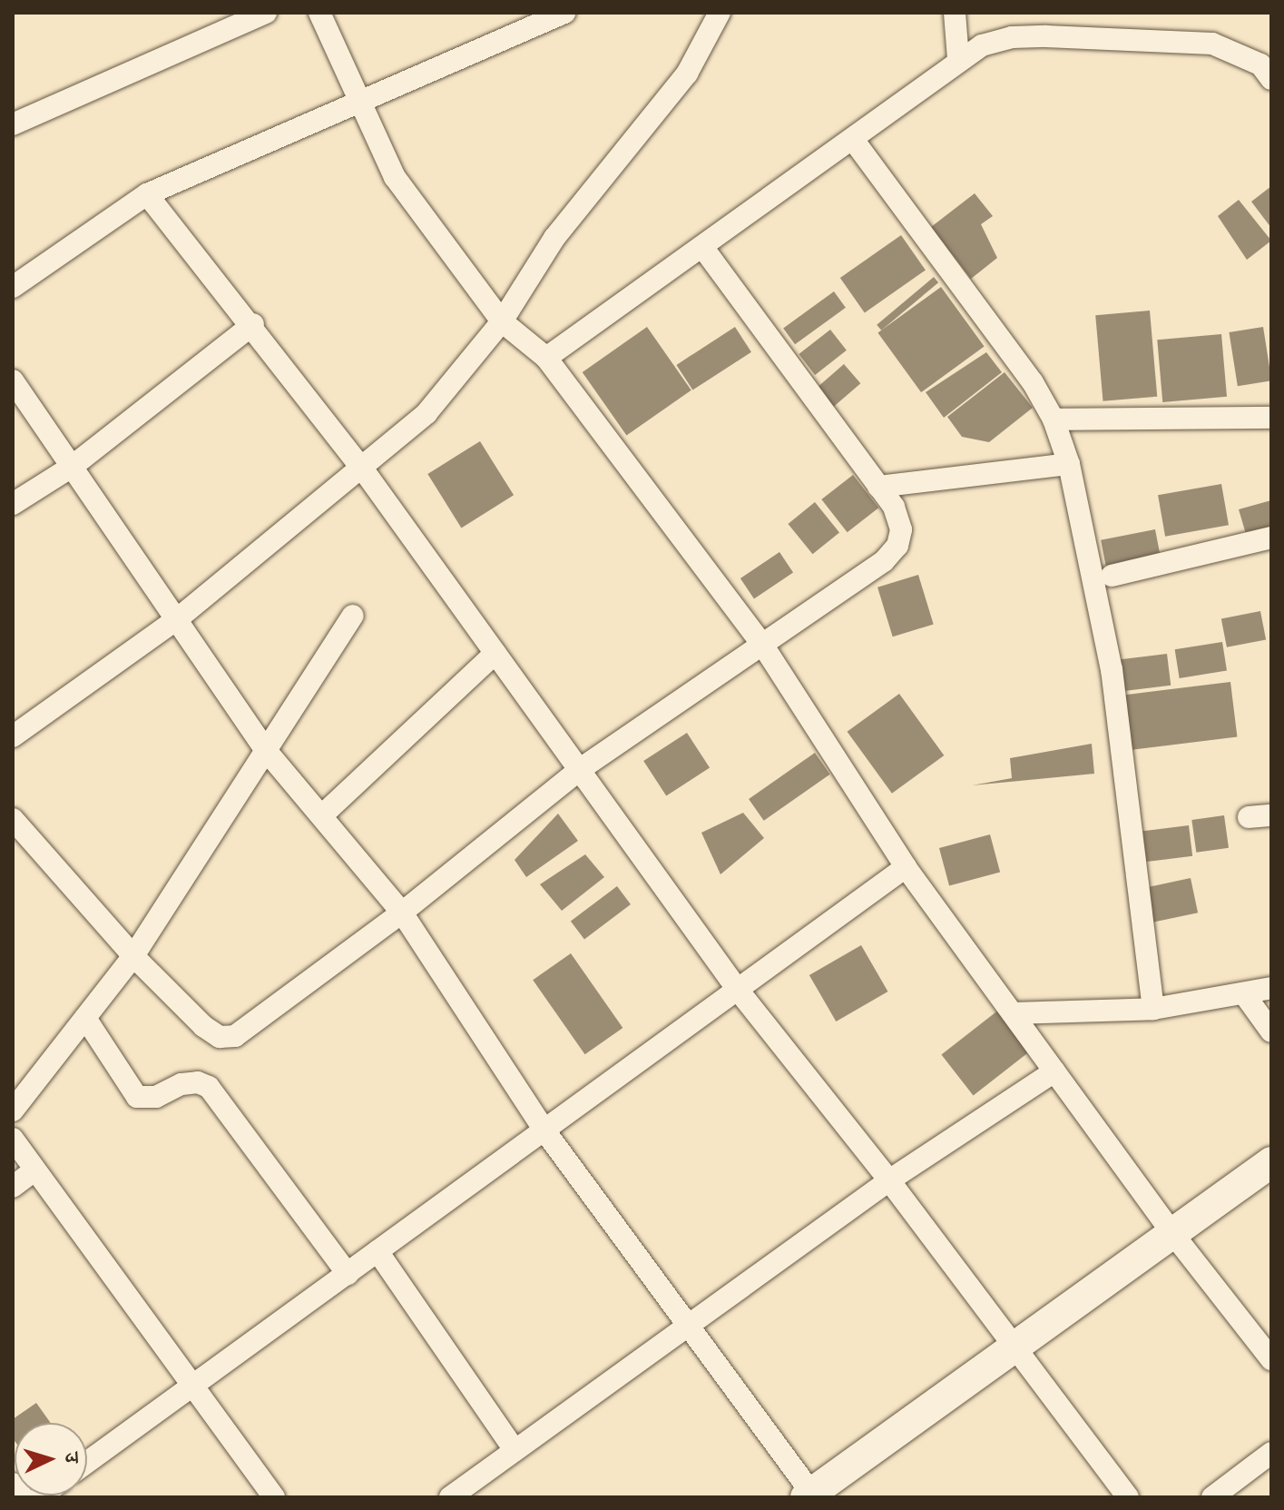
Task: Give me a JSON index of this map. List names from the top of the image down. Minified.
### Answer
{"north":"right"}
